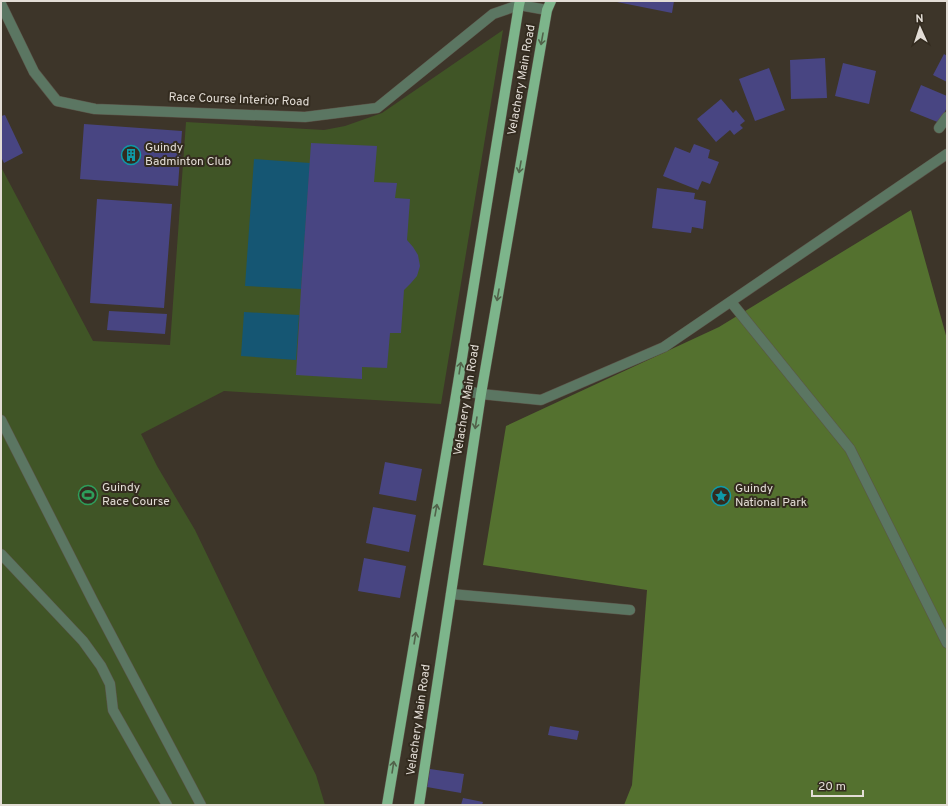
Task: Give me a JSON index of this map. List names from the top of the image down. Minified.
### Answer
{"streets":{"main road":["Velachery Main Road"],"street":["Race Course Interior Road"]},"crossings":[["Velachery Main Road","Race Course Interior Road"]],"places":{"building":["Guindy Badminton Club"],"sports":["Guindy Race Course"],"place":["Guindy National Park"]},"scale_bar":"20 m","north":"top"}
